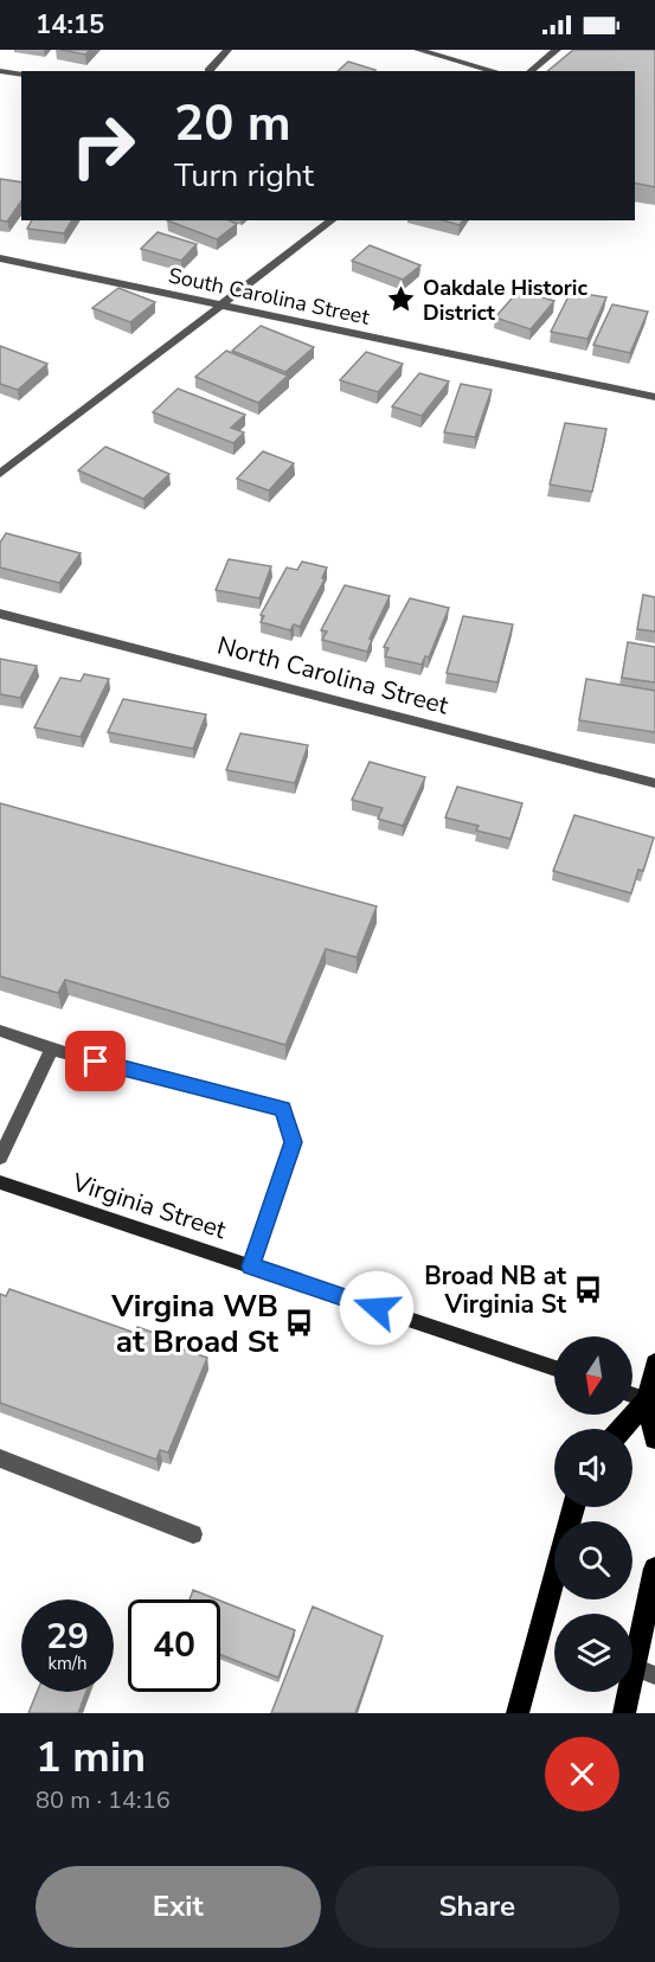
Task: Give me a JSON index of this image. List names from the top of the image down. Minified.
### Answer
{"streets":{"street":["South Carolina Street","North Carolina Street","Virginia Street"]},"places":{"place":["Oakdale Historic District"],"bus stop":["Broad NB at Virginia St","Virgina WB at Broad St"]},"north":"bottom","page":{"status":"14:15","turn":["20 m","Turn right"],"speed":"29 km/h","limit":"40","heading":["1 min","80 m · 14:16"],"buttons":["Exit","Share"]}}
